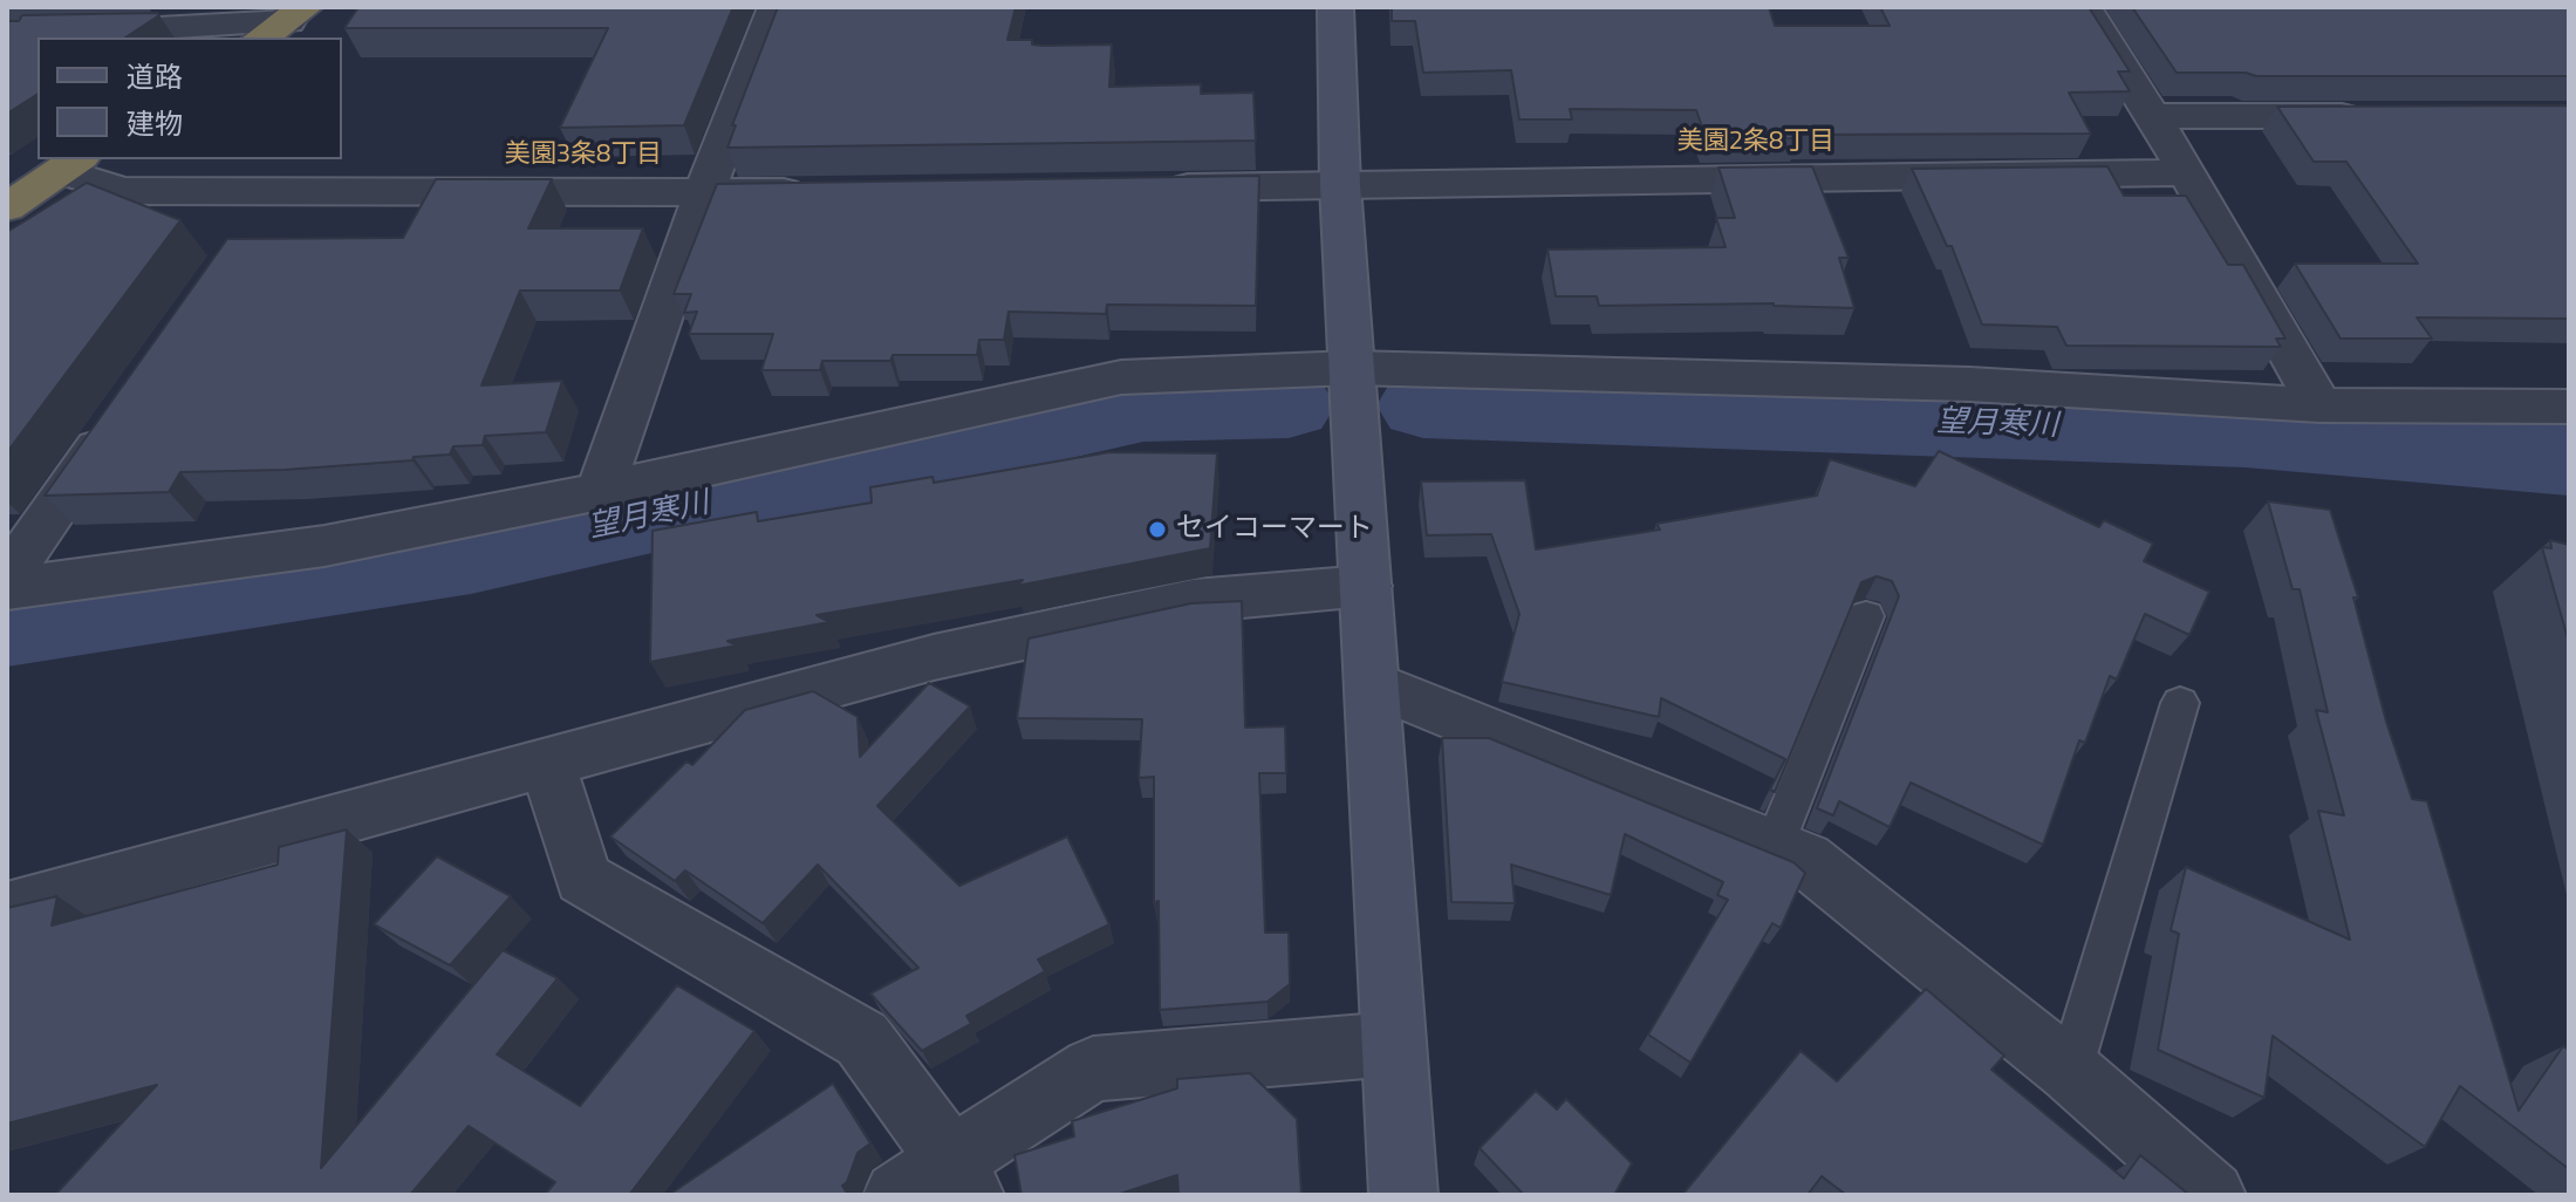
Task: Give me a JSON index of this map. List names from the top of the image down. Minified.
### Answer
{"districts":["美園2条8丁目","美園3条8丁目"],"water":["望月寒川"],"places":["セイコーマート"],"legend":["道路","建物"]}
